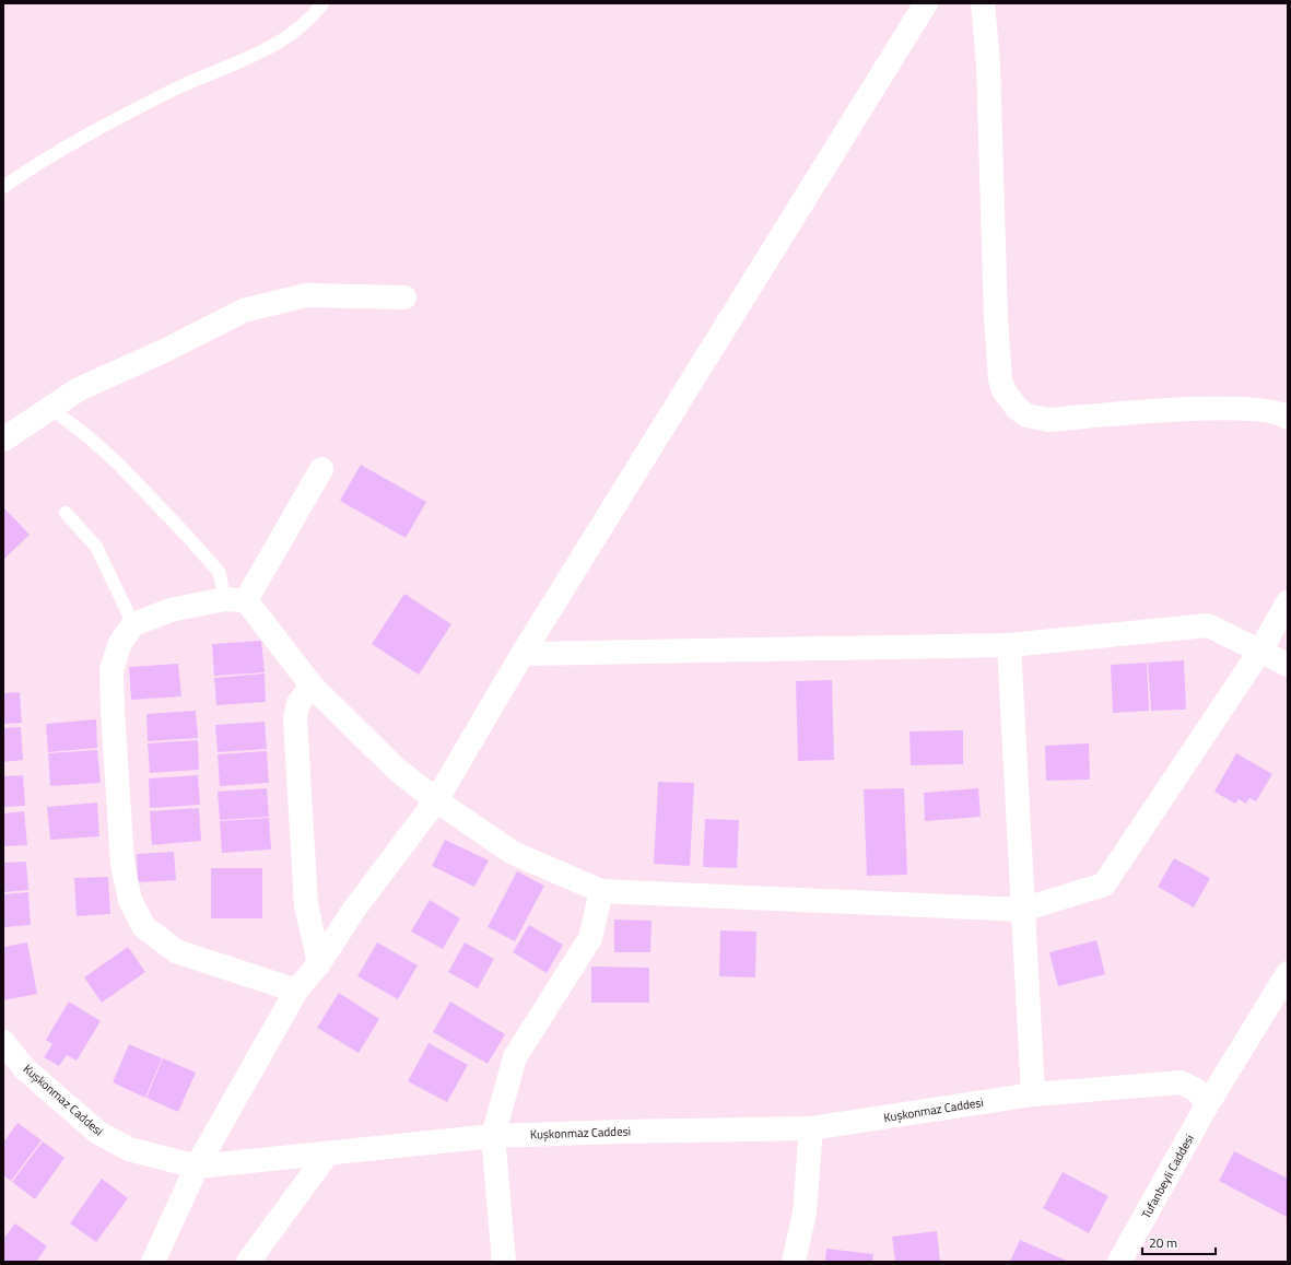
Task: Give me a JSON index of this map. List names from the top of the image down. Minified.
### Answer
{"streets":{"street":["Kuşkonmaz Caddesi","Tufanbeyli Caddesi"]},"crossings":[["Kuşkonmaz Caddesi","Tufanbeyli Caddesi"]],"scale_bar":"20 m"}
